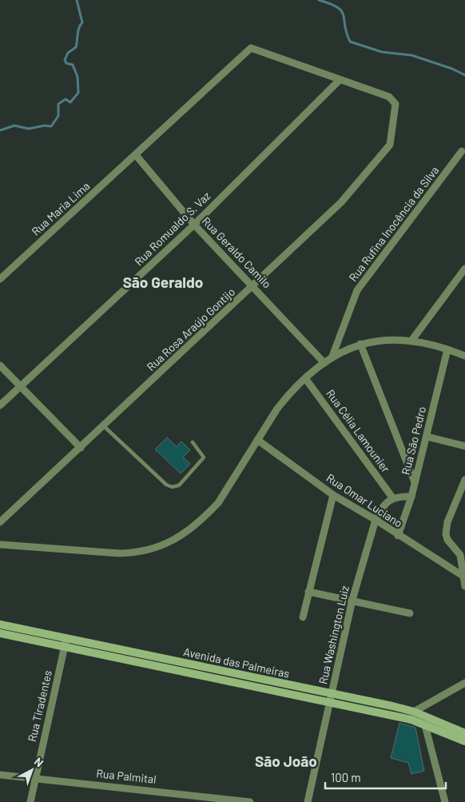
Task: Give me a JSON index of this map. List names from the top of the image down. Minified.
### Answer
{"streets":{"main road":["Avenida das Palmeiras"],"street":["Rua Maria Lima","Rua Rufina Inocência da Silva","Rua Romualdo S. Vaz","Rua Geraldo Camilo","Rua Rosa Araújo Gontijo","Rua Célia Lamounier","Rua São Pedro","Rua Omar Luciano","Rua Washington Luiz","Rua Tiradentes","Rua Palmital"]},"crossings":[["Rua Maria Lima","Rua Romualdo S. Vaz"],["Rua Maria Lima","Rua Geraldo Camilo"],["Rua Maria Lima","Rua Rosa Araújo Gontijo"],["Rua Romualdo S. Vaz","Rua Geraldo Camilo"],["Rua Romualdo S. Vaz","Rua Rosa Araújo Gontijo"],["Rua Geraldo Camilo","Rua Rosa Araújo Gontijo"],["Rua Célia Lamounier","Rua Washington Luiz"],["Rua São Pedro","Rua Omar Luciano"],["Rua Omar Luciano","Rua Washington Luiz"],["Rua Washington Luiz","Avenida das Palmeiras"],["Avenida das Palmeiras","Rua Tiradentes"],["Rua Tiradentes","Rua Palmital"]],"districts":["São Geraldo","São João"],"scale_bar":"100 m","north":"top right"}
